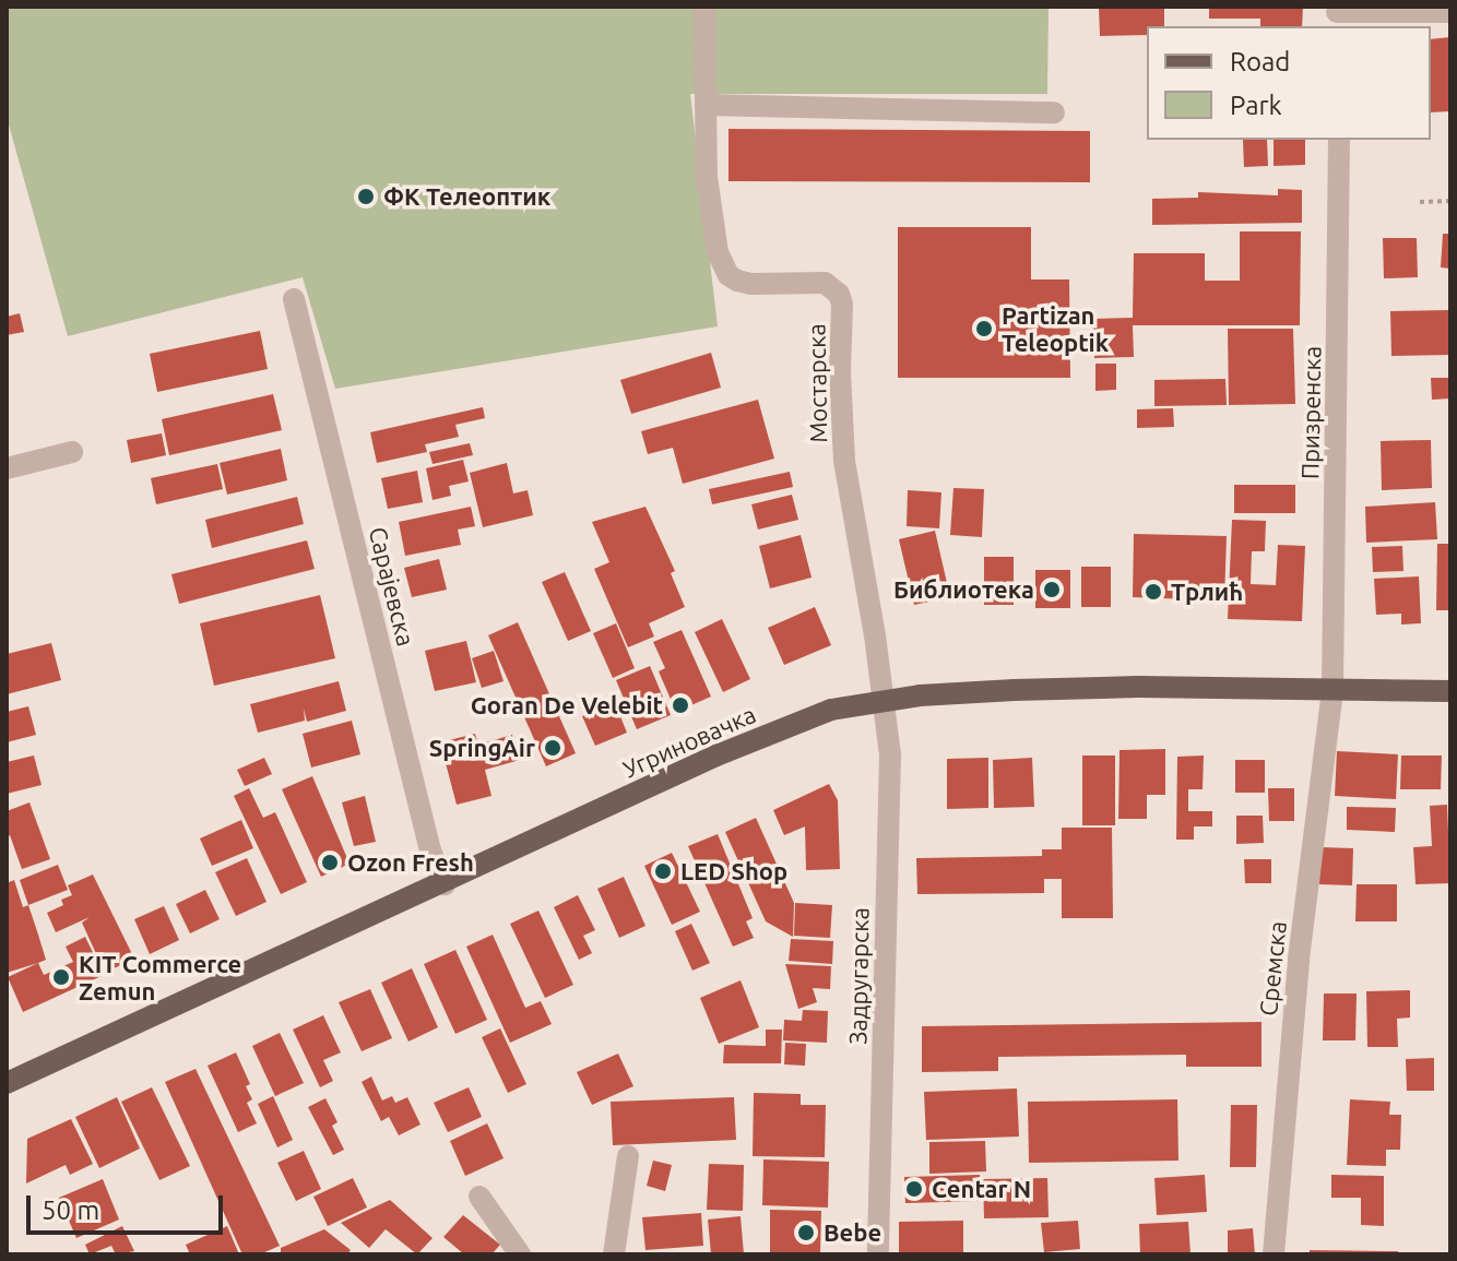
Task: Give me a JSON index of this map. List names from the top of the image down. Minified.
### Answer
{"streets":{"main road":["Угриновачка"],"street":["Мостарска","Призренска","Сарајевска","Сремска","Задругарска"]},"crossings":[["Мостарска","Угриновачка"],["Мостарска","Задругарска"],["Призренска","Угриновачка"],["Призренска","Сремска"],["Сарајевска","Угриновачка"],["Угриновачка","Сремска"],["Угриновачка","Задругарска"]],"places":["ФК Телеоптик","Partizan Teleoptik","Библиотека","Трлић","Goran De Velebit","SpringAir","Ozon Fresh","LED Shop","KIT Commerce Zemun","Centar N","Bebe"],"legend":["Road","Park"],"scale_bar":"50 m"}
